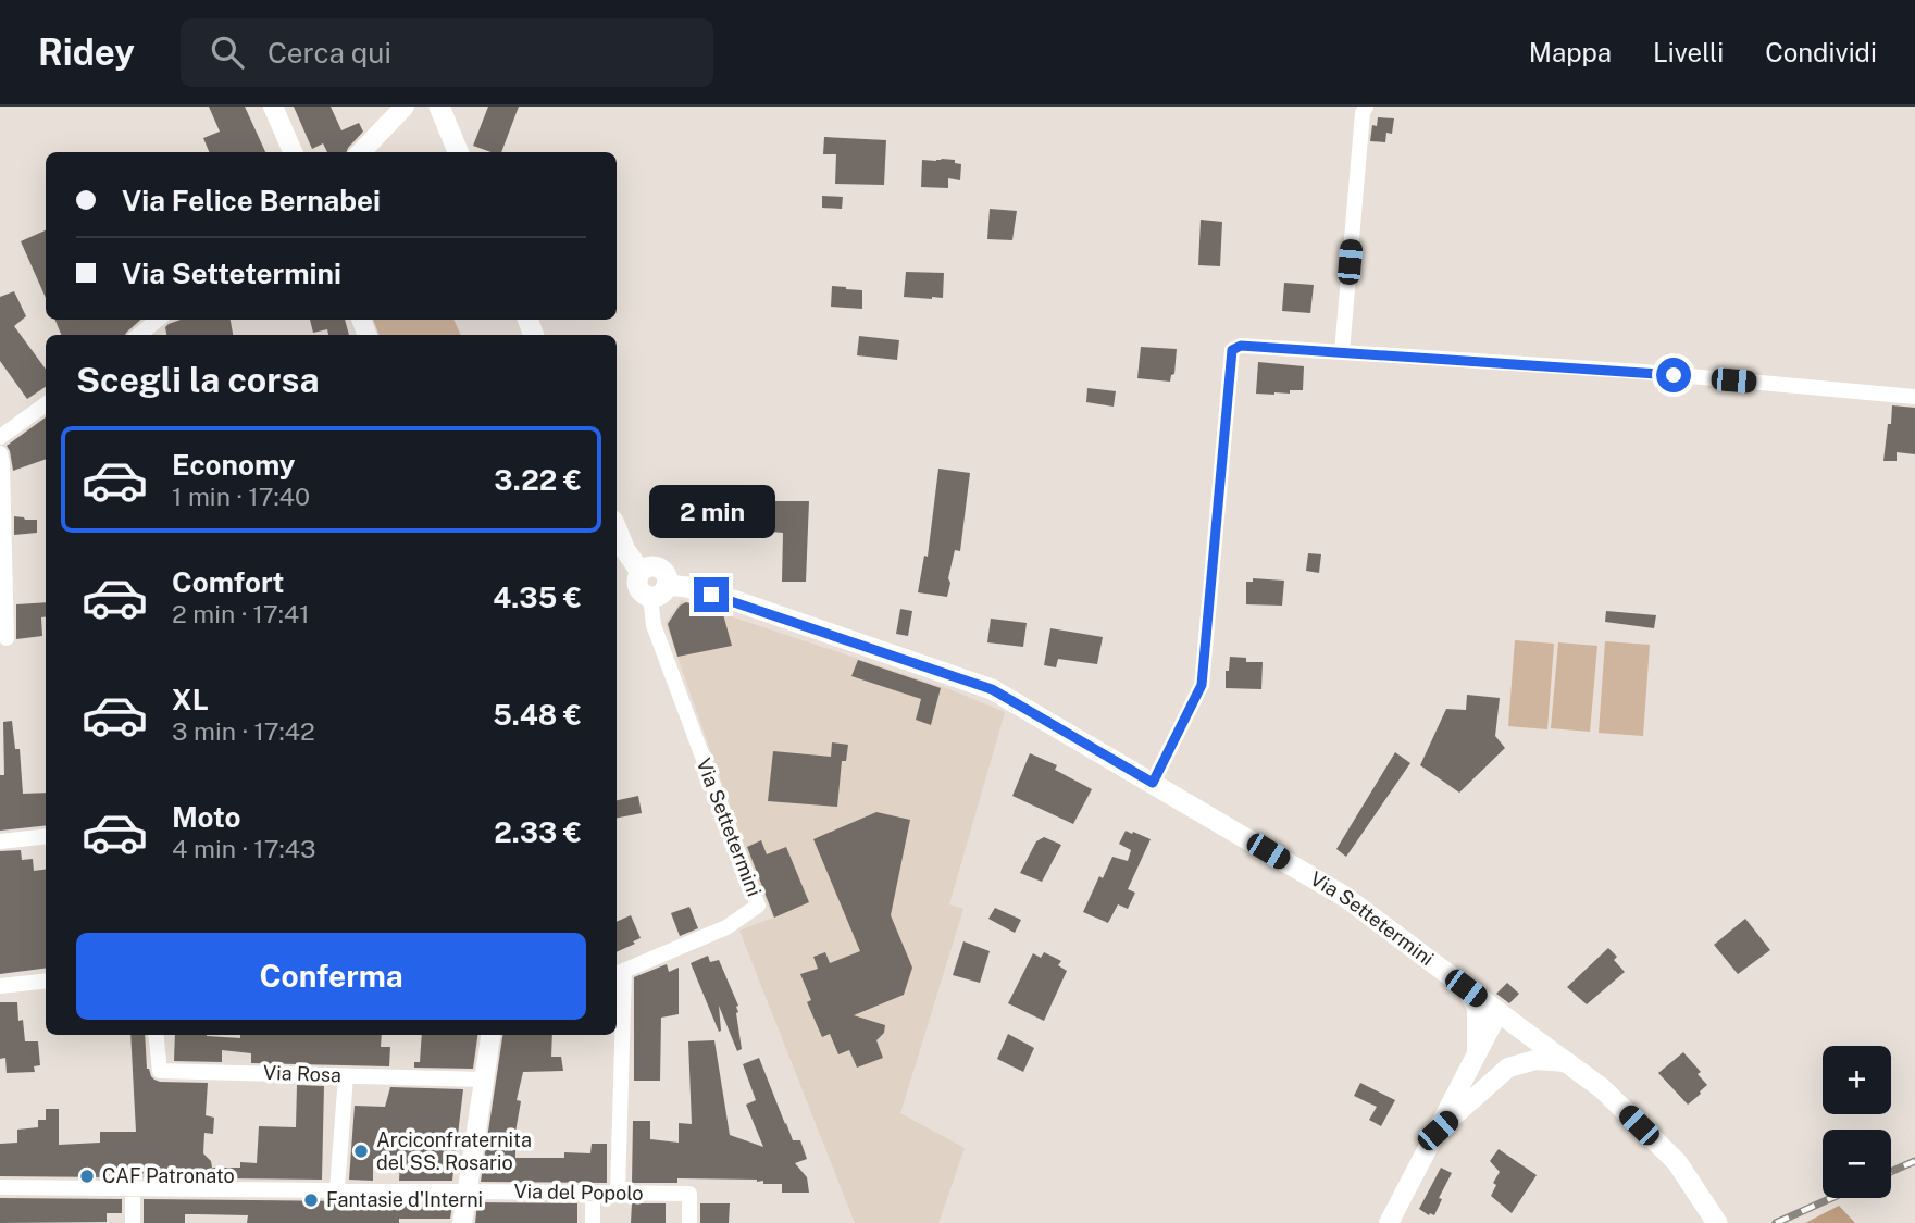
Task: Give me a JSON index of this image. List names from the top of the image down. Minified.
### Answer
{"streets":{"main road":["Via Settetermini"],"street":["Via Rosa","Via del Popolo"]},"places":["Arciconfraternita del SS. Rosario","CAF Patronato","Fantasie d'Interni"],"page":{"header":"Ridey","search":"Cerca qui","nav":["Mappa","Livelli","Condividi"],"banner":["Via Felice Bernabei","Via Settetermini"],"heading":"Scegli la corsa","list":[{"name":"Economy","note":"1 min · 17:40","value":"3.22 €"},{"name":"Comfort","note":"2 min · 17:41","value":"4.35 €"},{"name":"XL","note":"3 min · 17:42","value":"5.48 €"},{"name":"Moto","note":"4 min · 17:43","value":"2.33 €"}],"bubble":"2 min","buttons":"Conferma","map_buttons":["+","−"]}}
